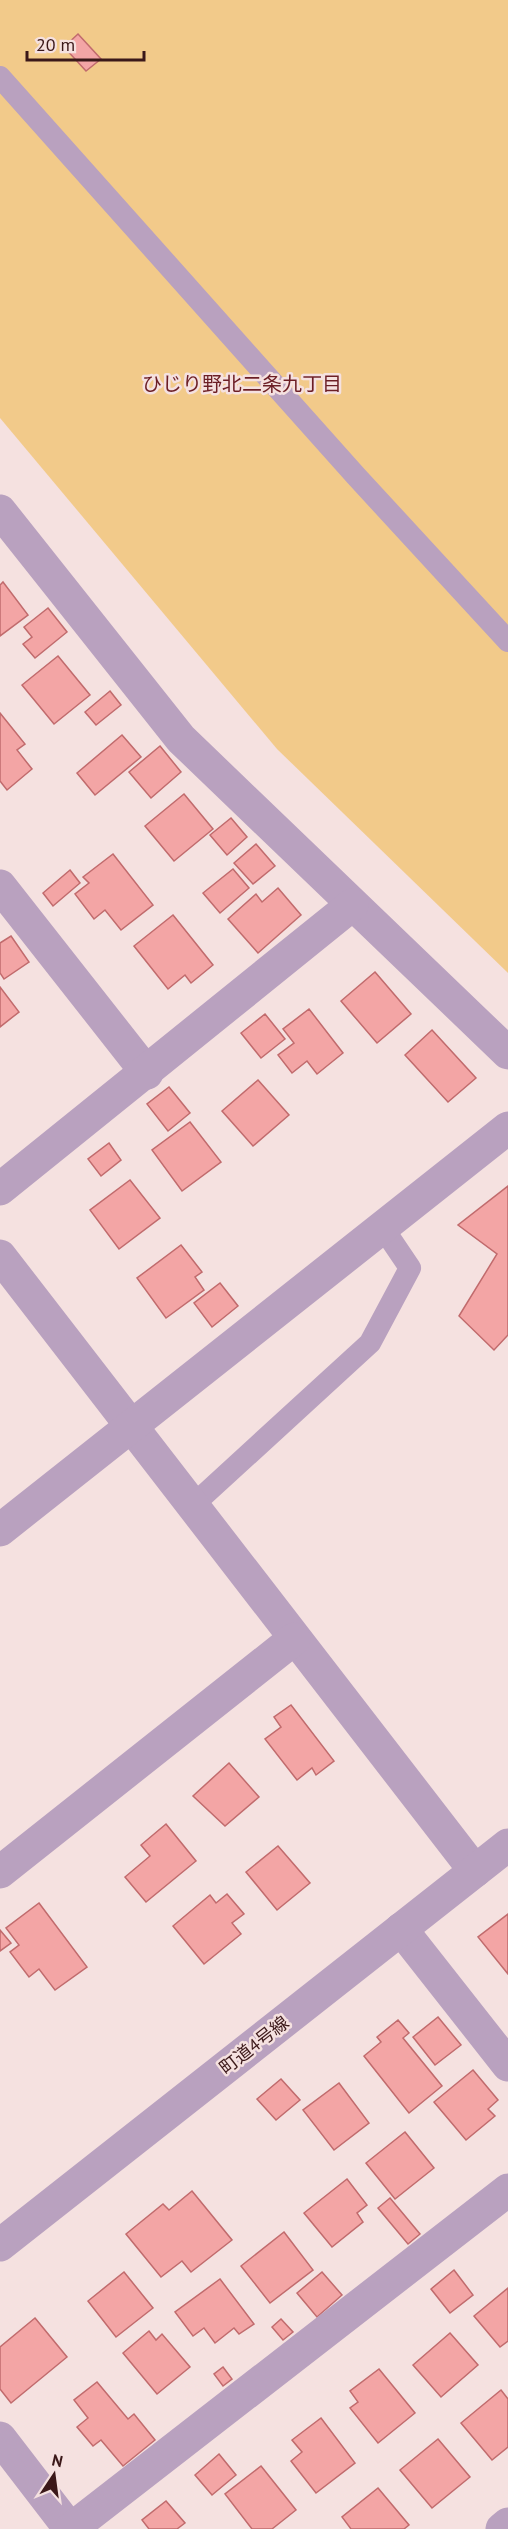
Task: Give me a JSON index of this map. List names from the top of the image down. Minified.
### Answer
{"streets":{"street":["町道4号線"]},"districts":["ひじり野北二条九丁目"],"scale_bar":"20 m","north":"top"}
